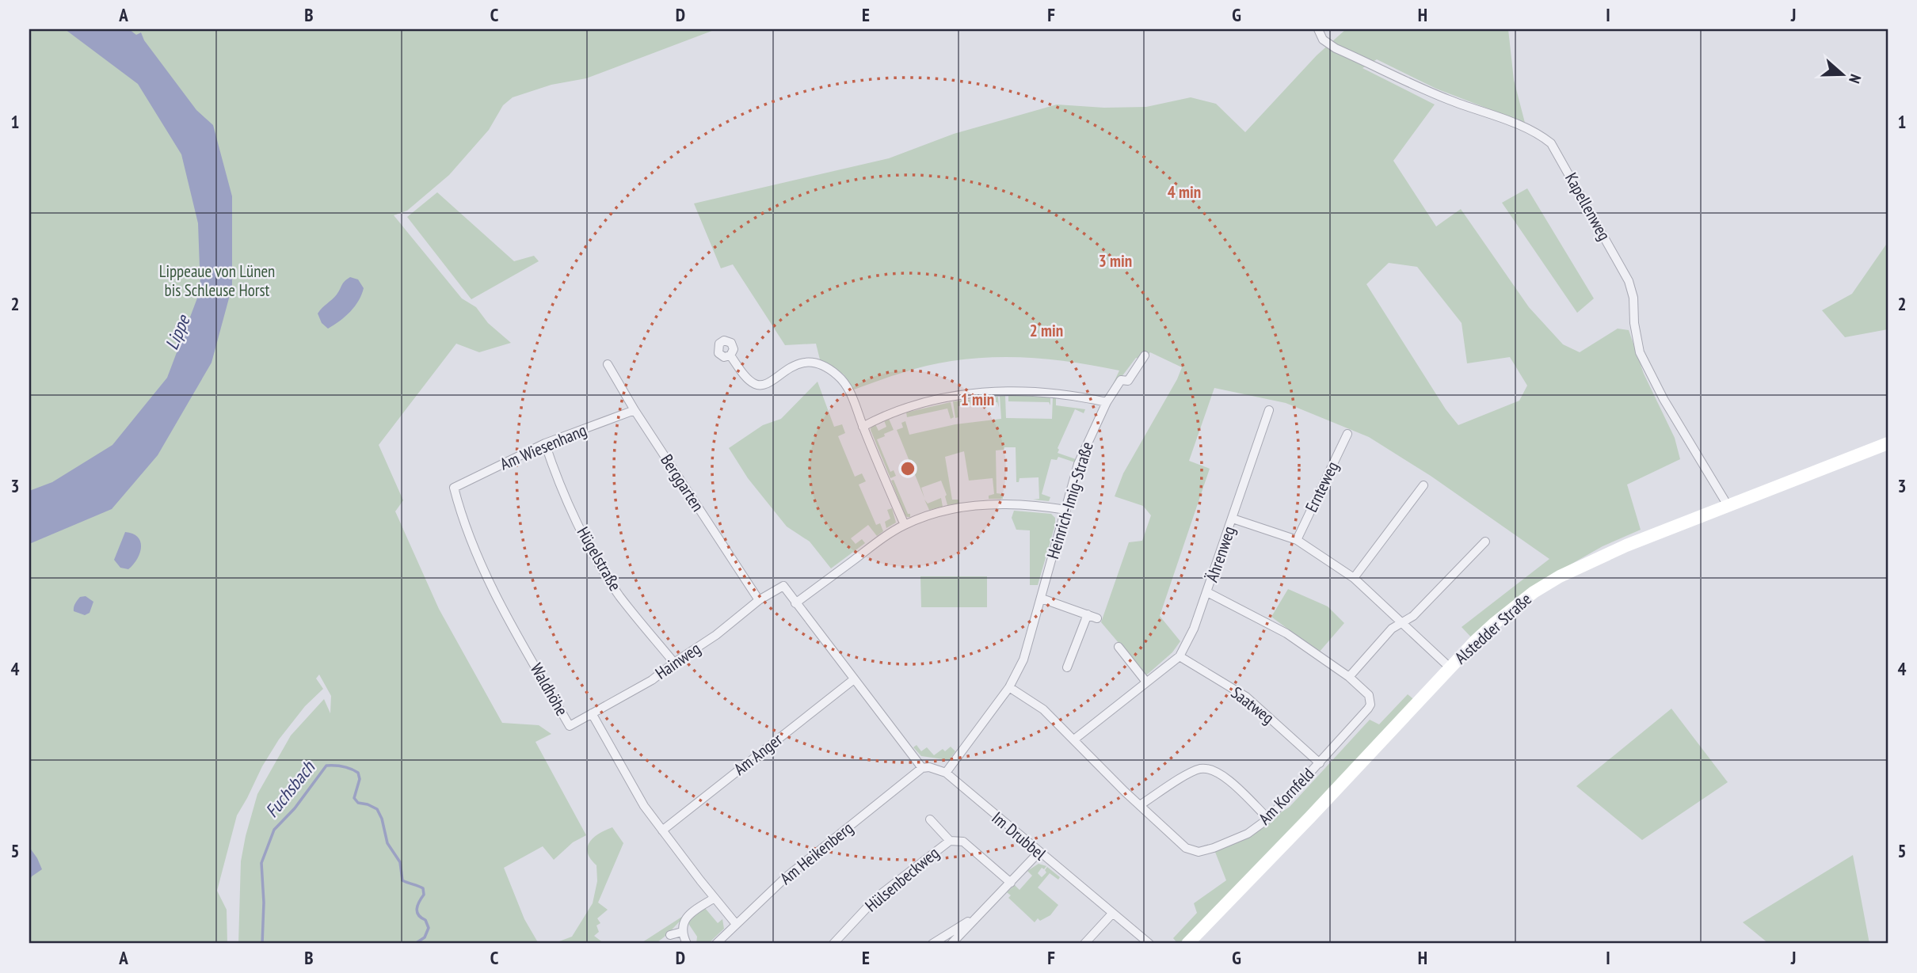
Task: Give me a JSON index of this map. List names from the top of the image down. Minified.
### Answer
{"streets":{"street":["Kapellenweg","Am Wiesenhang","Berggarten","Ernteweg","Heinrich-Imig-Straße","Ährenweg","Hügelstraße","Alstedder Straße","Hainweg","Waldhöhe","Saatweg","Am Anger","Am Kornfeld","Im Drubbel","Am Heikenberg","Hülsenbeckweg"]},"crossings":[["Kapellenweg","Alstedder Straße"],["Am Wiesenhang","Berggarten"],["Am Wiesenhang","Hügelstraße"],["Am Wiesenhang","Waldhöhe"],["Berggarten","Hainweg"],["Heinrich-Imig-Straße","Am Kornfeld"],["Heinrich-Imig-Straße","Im Drubbel"],["Ährenweg","Saatweg"],["Ährenweg","Am Kornfeld"],["Hügelstraße","Hainweg"],["Hainweg","Waldhöhe"],["Waldhöhe","Am Anger"],["Waldhöhe","Am Heikenberg"],["Saatweg","Am Kornfeld"],["Im Drubbel","Am Heikenberg"]],"water":["Lippe","Fuchsbach"],"parks":["Lippeaue von Lünen bis Schleuse Horst"],"north":"right","grid":{"columns":["A","B","C","D","E","F","G","H","I","J"],"rows":["1","2","3","4","5"]},"rings":["4 min","3 min","2 min","1 min"]}
